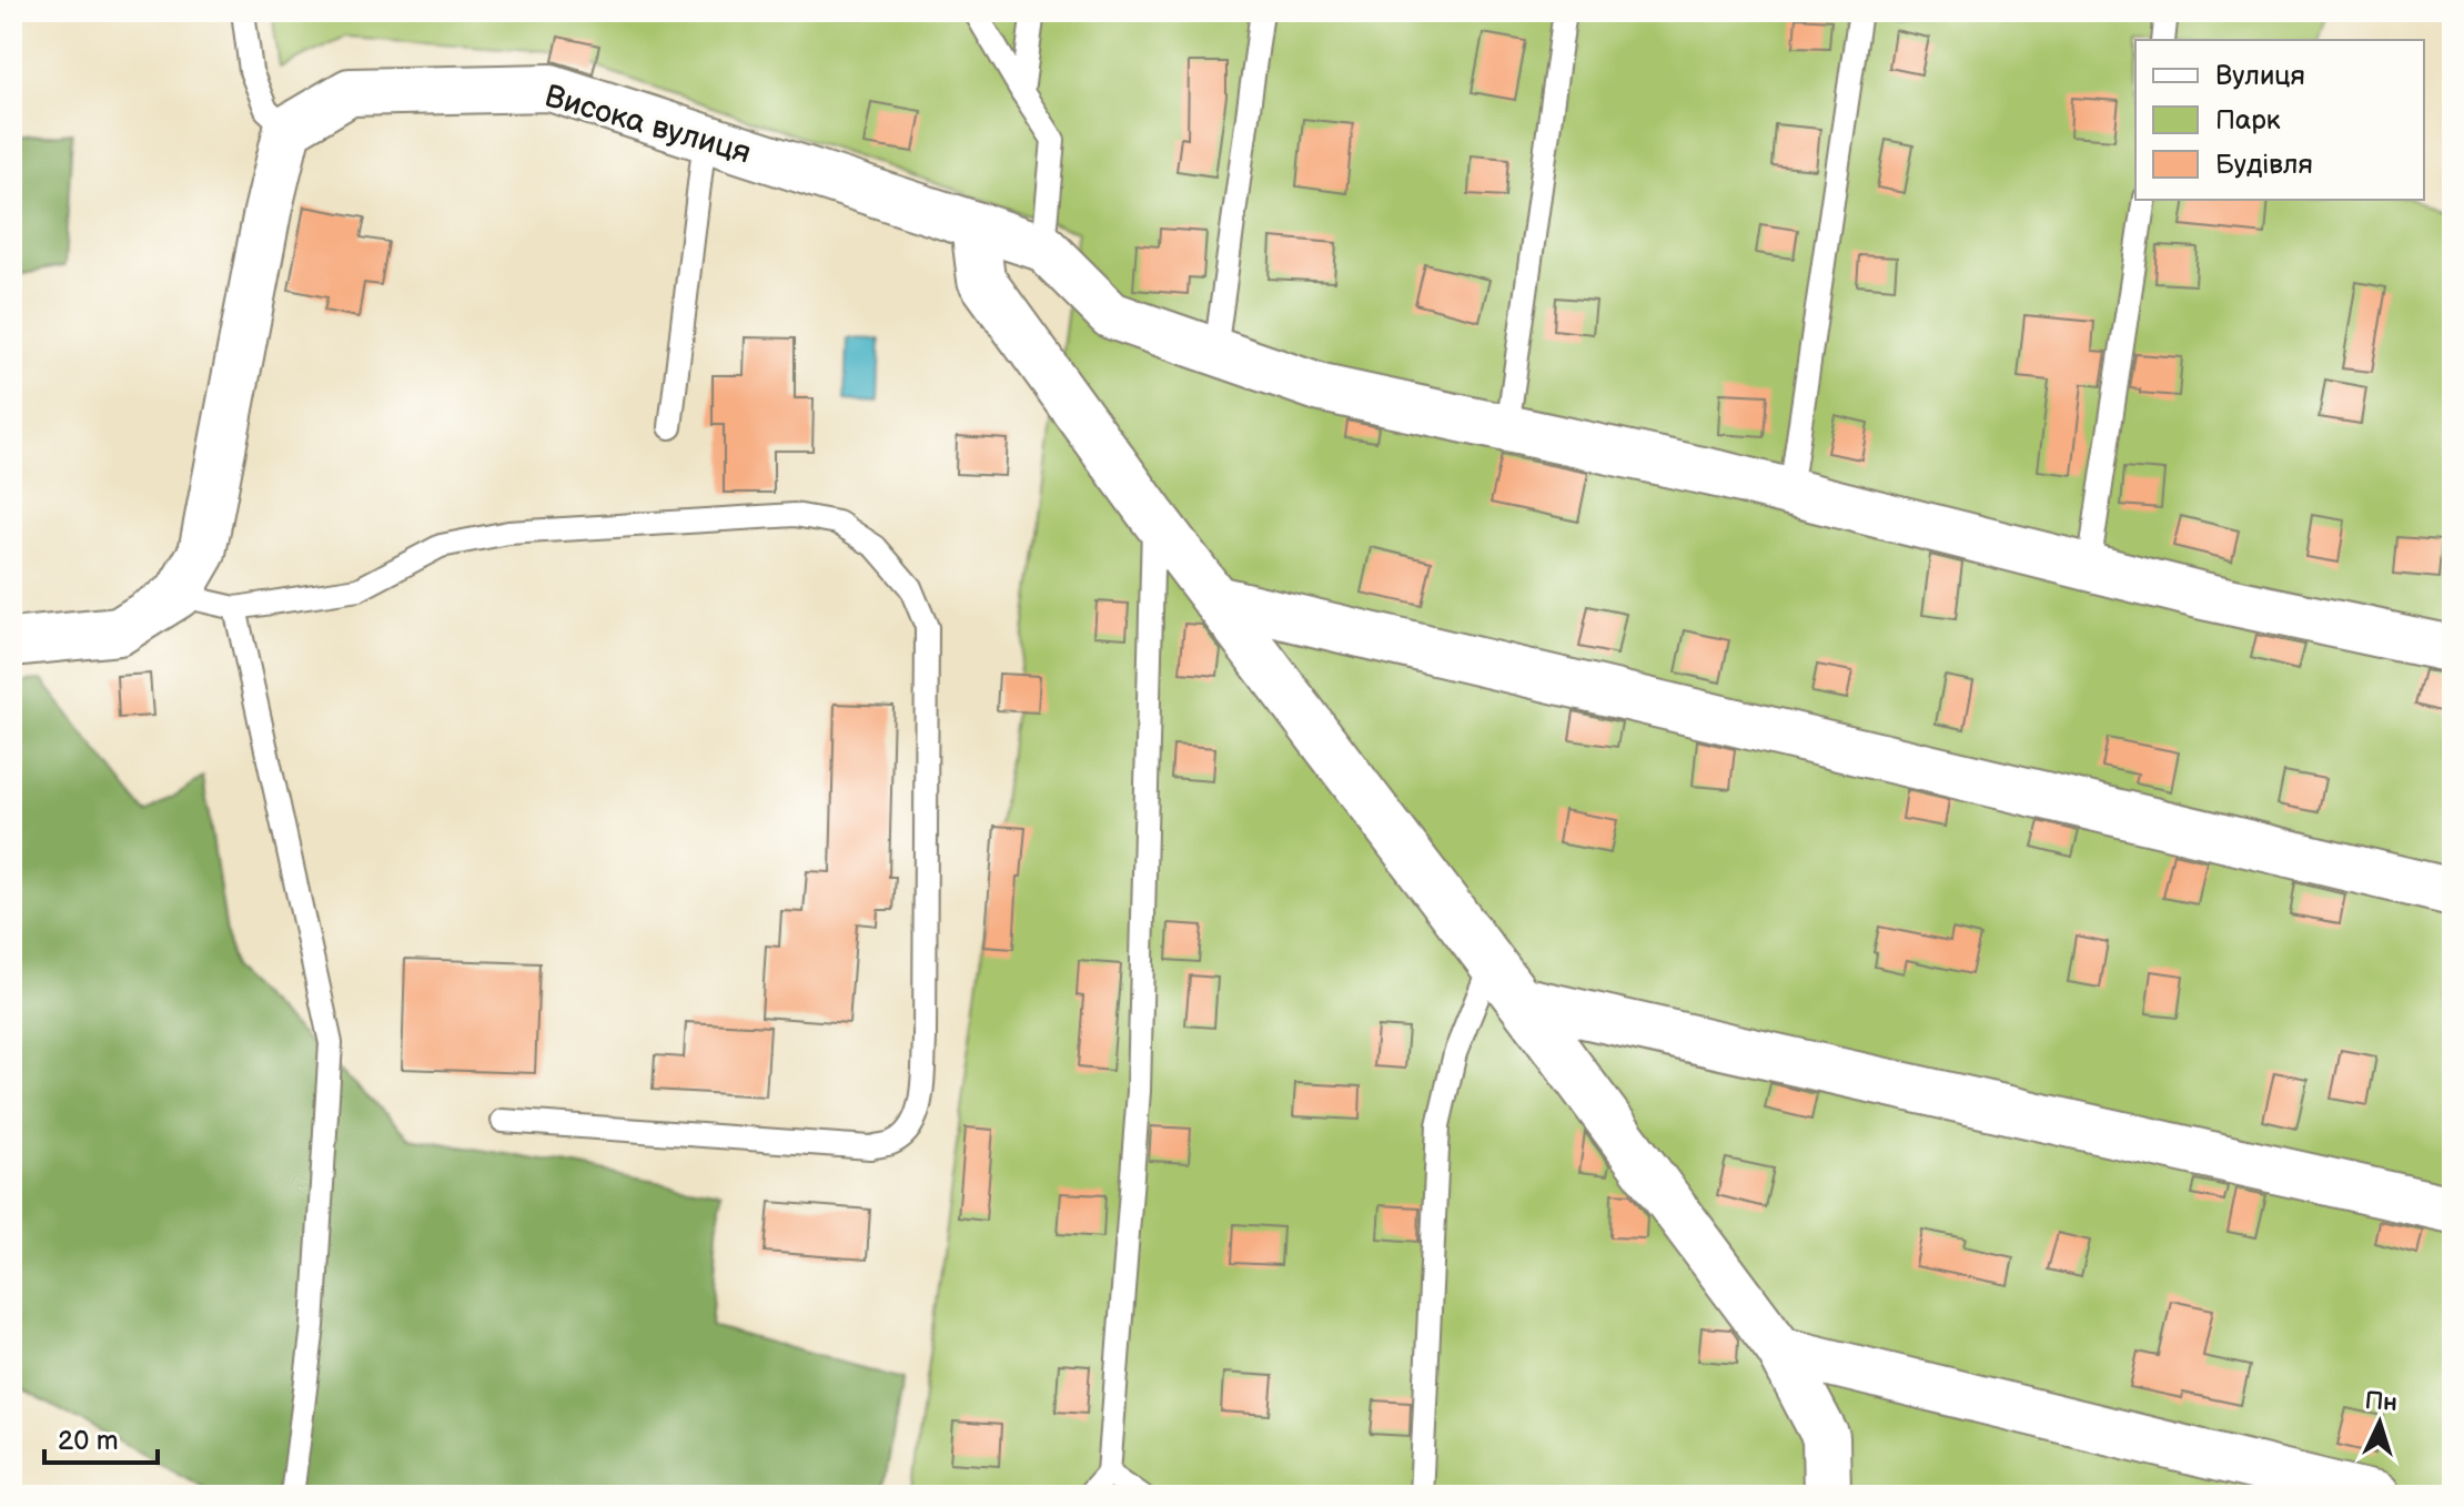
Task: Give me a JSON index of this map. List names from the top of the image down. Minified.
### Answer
{"streets":{"street":["Висока вулиця"]},"legend":["Вулиця","Парк","Будівля"],"scale_bar":"20 m","north":"top"}
